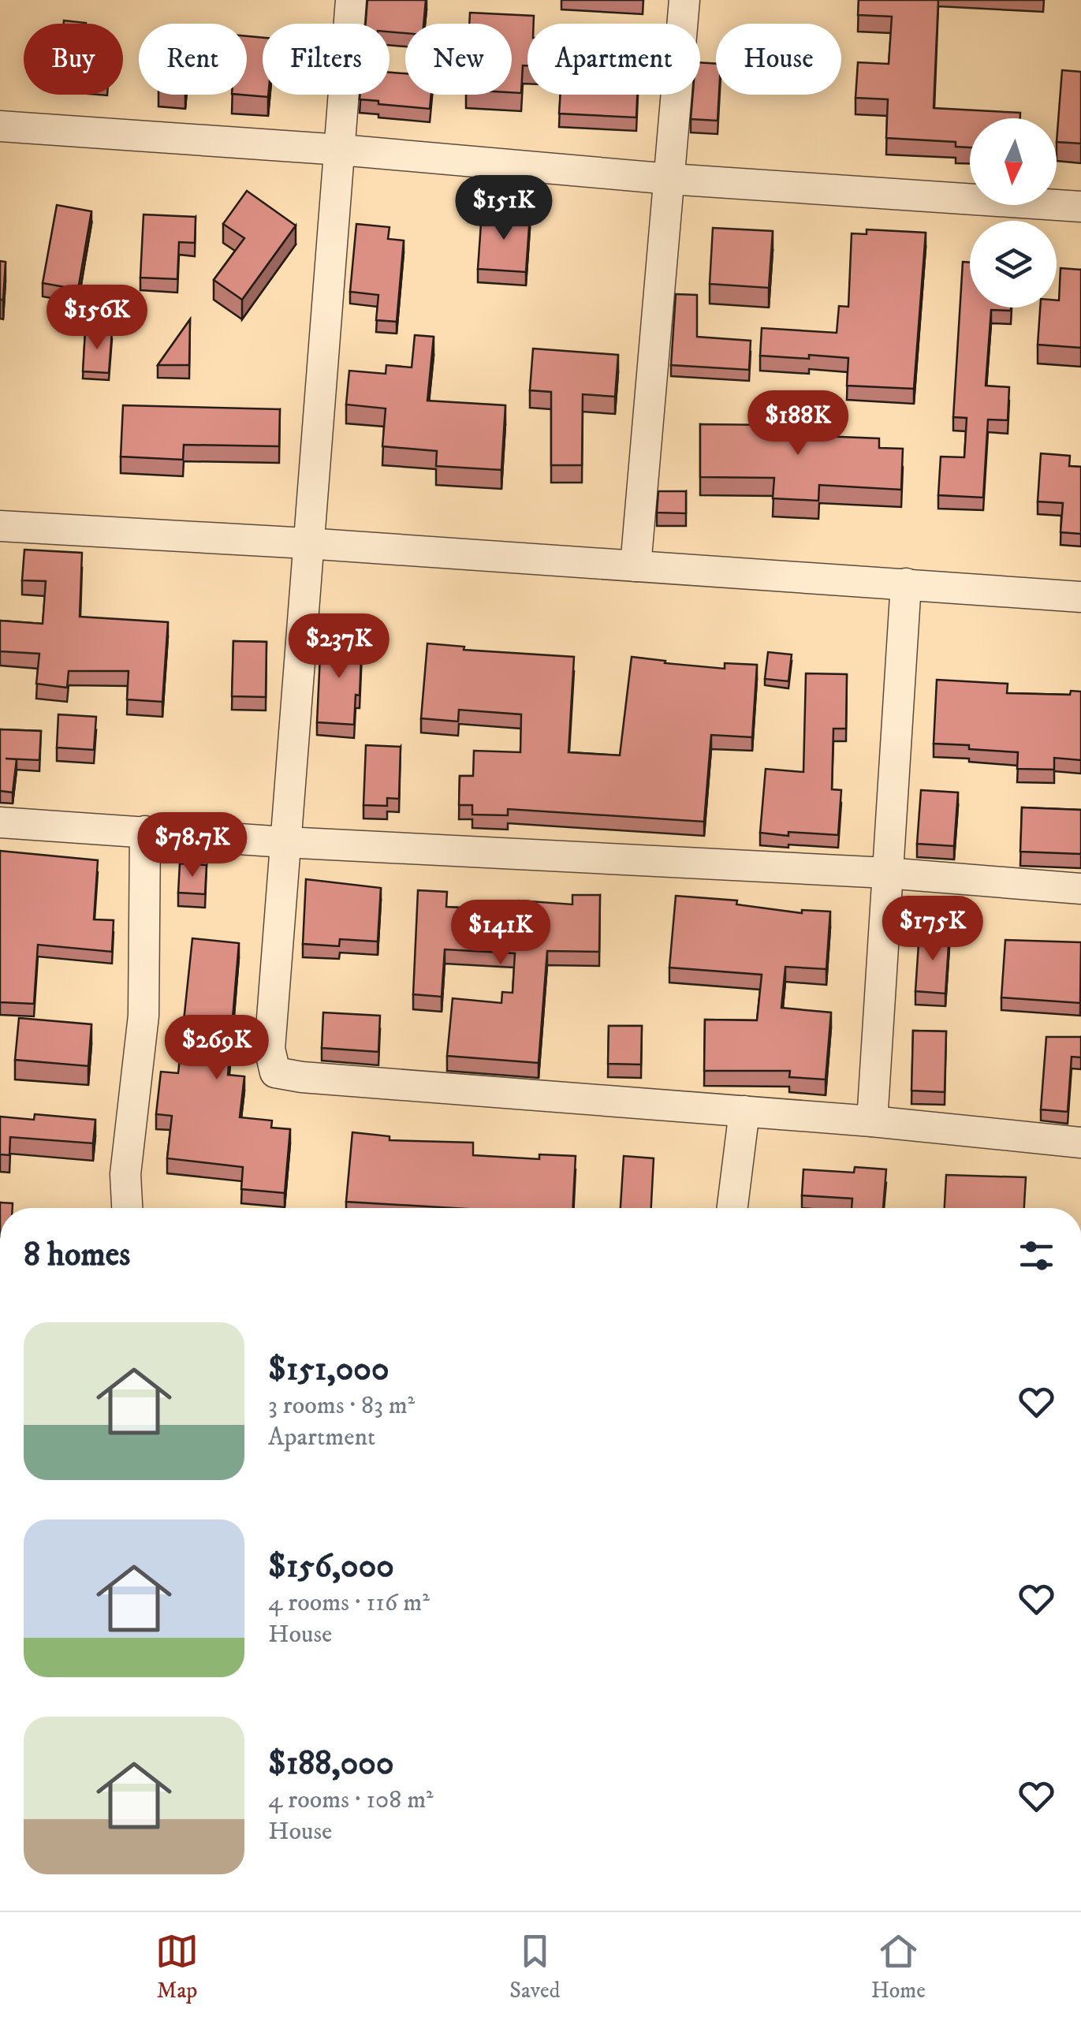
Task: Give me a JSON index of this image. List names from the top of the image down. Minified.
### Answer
{"north":"bottom","page":{"chip":["Buy","Rent","Filters","New","Apartment","House"],"price":["$151K","$156K","$188K","$237K","$78.7K","$175K","$141K","$269K"],"heading":"8 homes","list":[{"name":"$151,000","note":"3 rooms · 83 m² · Apartment"},{"name":"$156,000","note":"4 rooms · 116 m² · House"},{"name":"$188,000","note":"4 rooms · 108 m² · House"}],"tabs":["Map","Saved","Home"]}}
